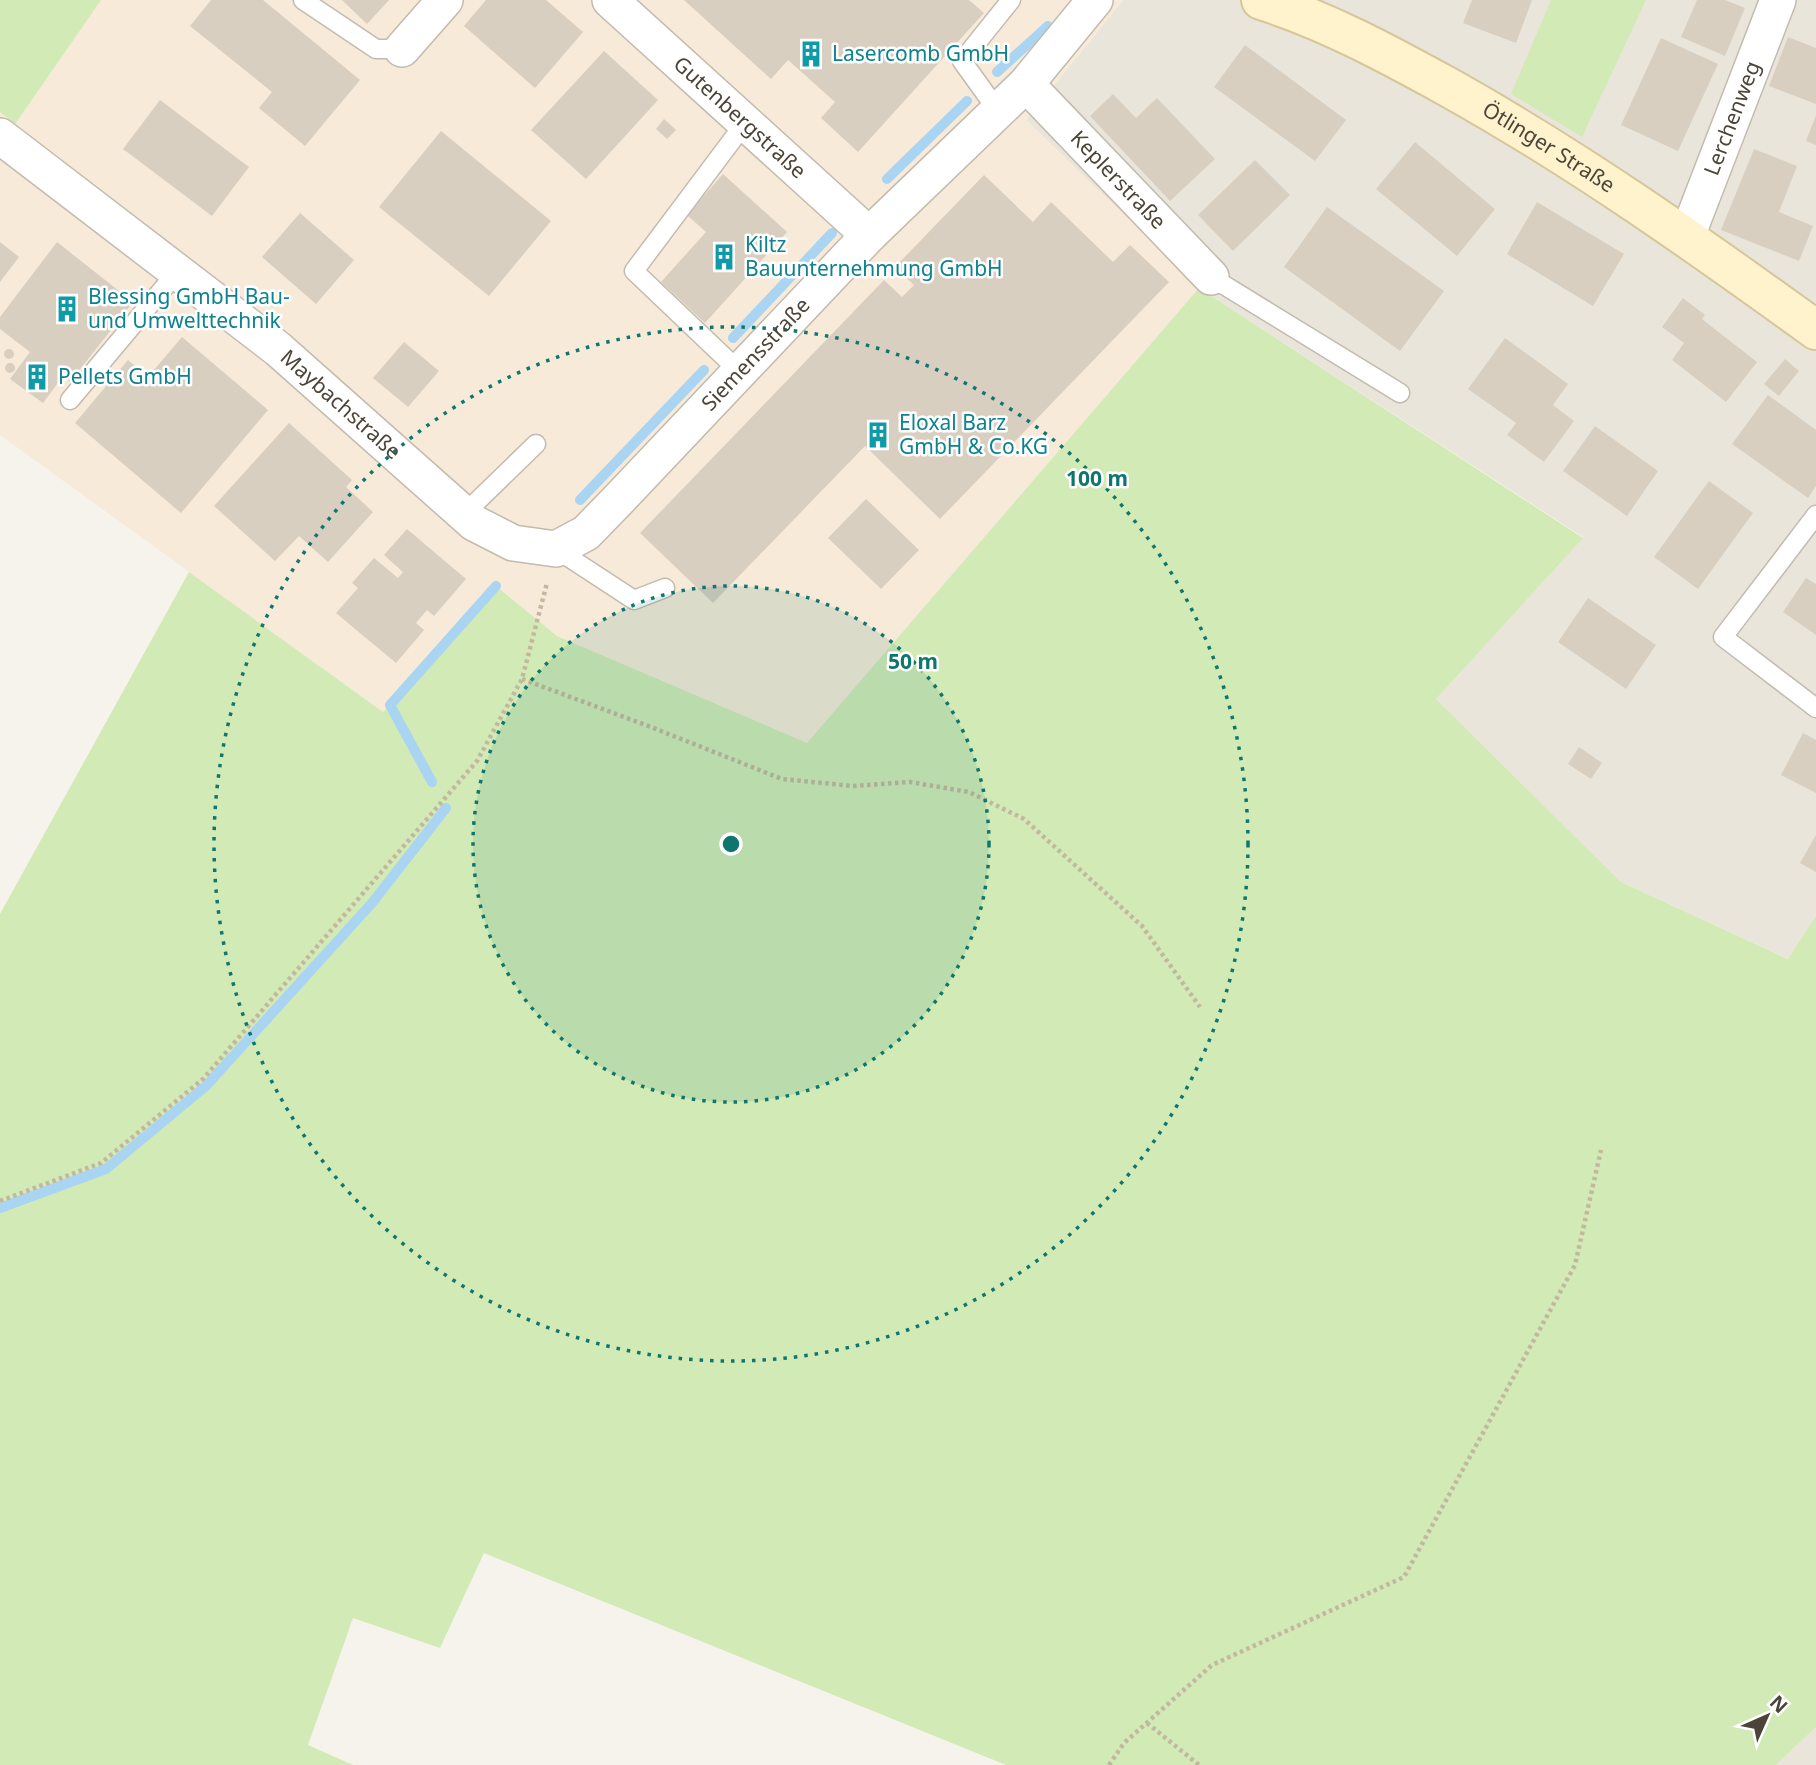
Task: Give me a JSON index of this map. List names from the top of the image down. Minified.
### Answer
{"streets":{"street":["Gutenbergstraße","Lerchenweg","Ötlinger Straße","Keplerstraße","Siemensstraße","Maybachstraße"]},"crossings":[["Gutenbergstraße","Siemensstraße"],["Lerchenweg","Ötlinger Straße"],["Keplerstraße","Siemensstraße"],["Siemensstraße","Maybachstraße"]],"places":{"building":["Lasercomb GmbH","Kiltz Bauunternehmung GmbH","Blessing GmbH Bau- und Umwelttechnik","Pellets GmbH","Eloxal Barz GmbH & Co.KG"]},"north":"top right","rings":["100 m","50 m"]}
